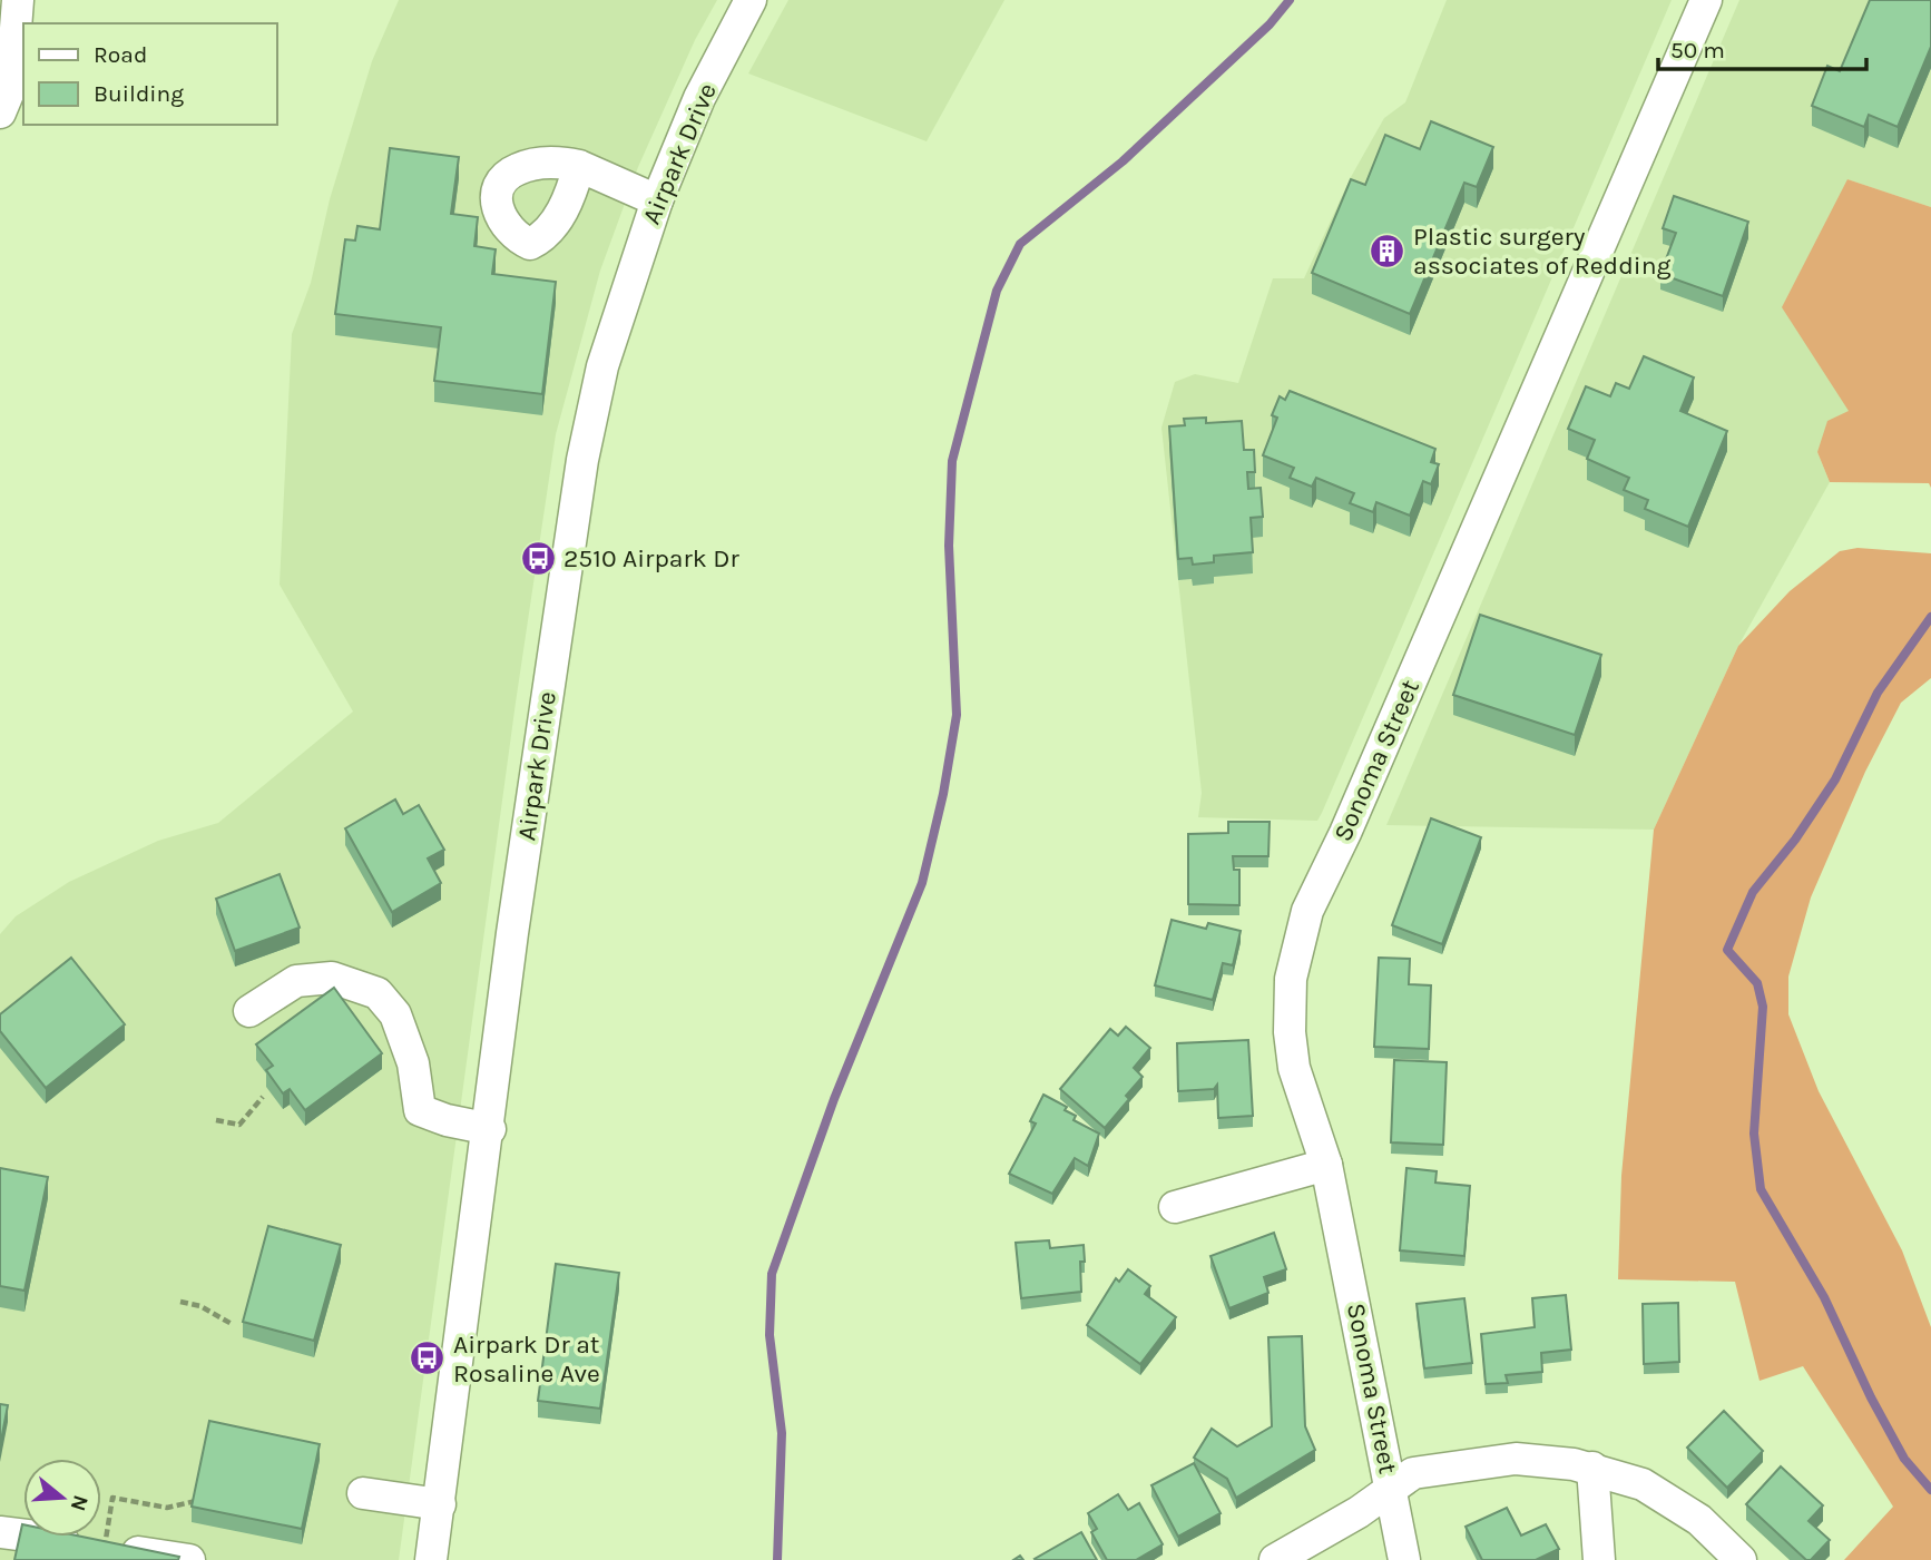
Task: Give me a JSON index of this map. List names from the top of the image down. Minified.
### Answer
{"streets":{"street":["Airpark Drive","Sonoma Street"]},"places":{"building":["Plastic surgery associates of Redding"],"bus stop":["2510 Airpark Dr","Airpark Dr at Rosaline Ave"]},"legend":["Road","Building"],"scale_bar":"50 m","north":"right"}
